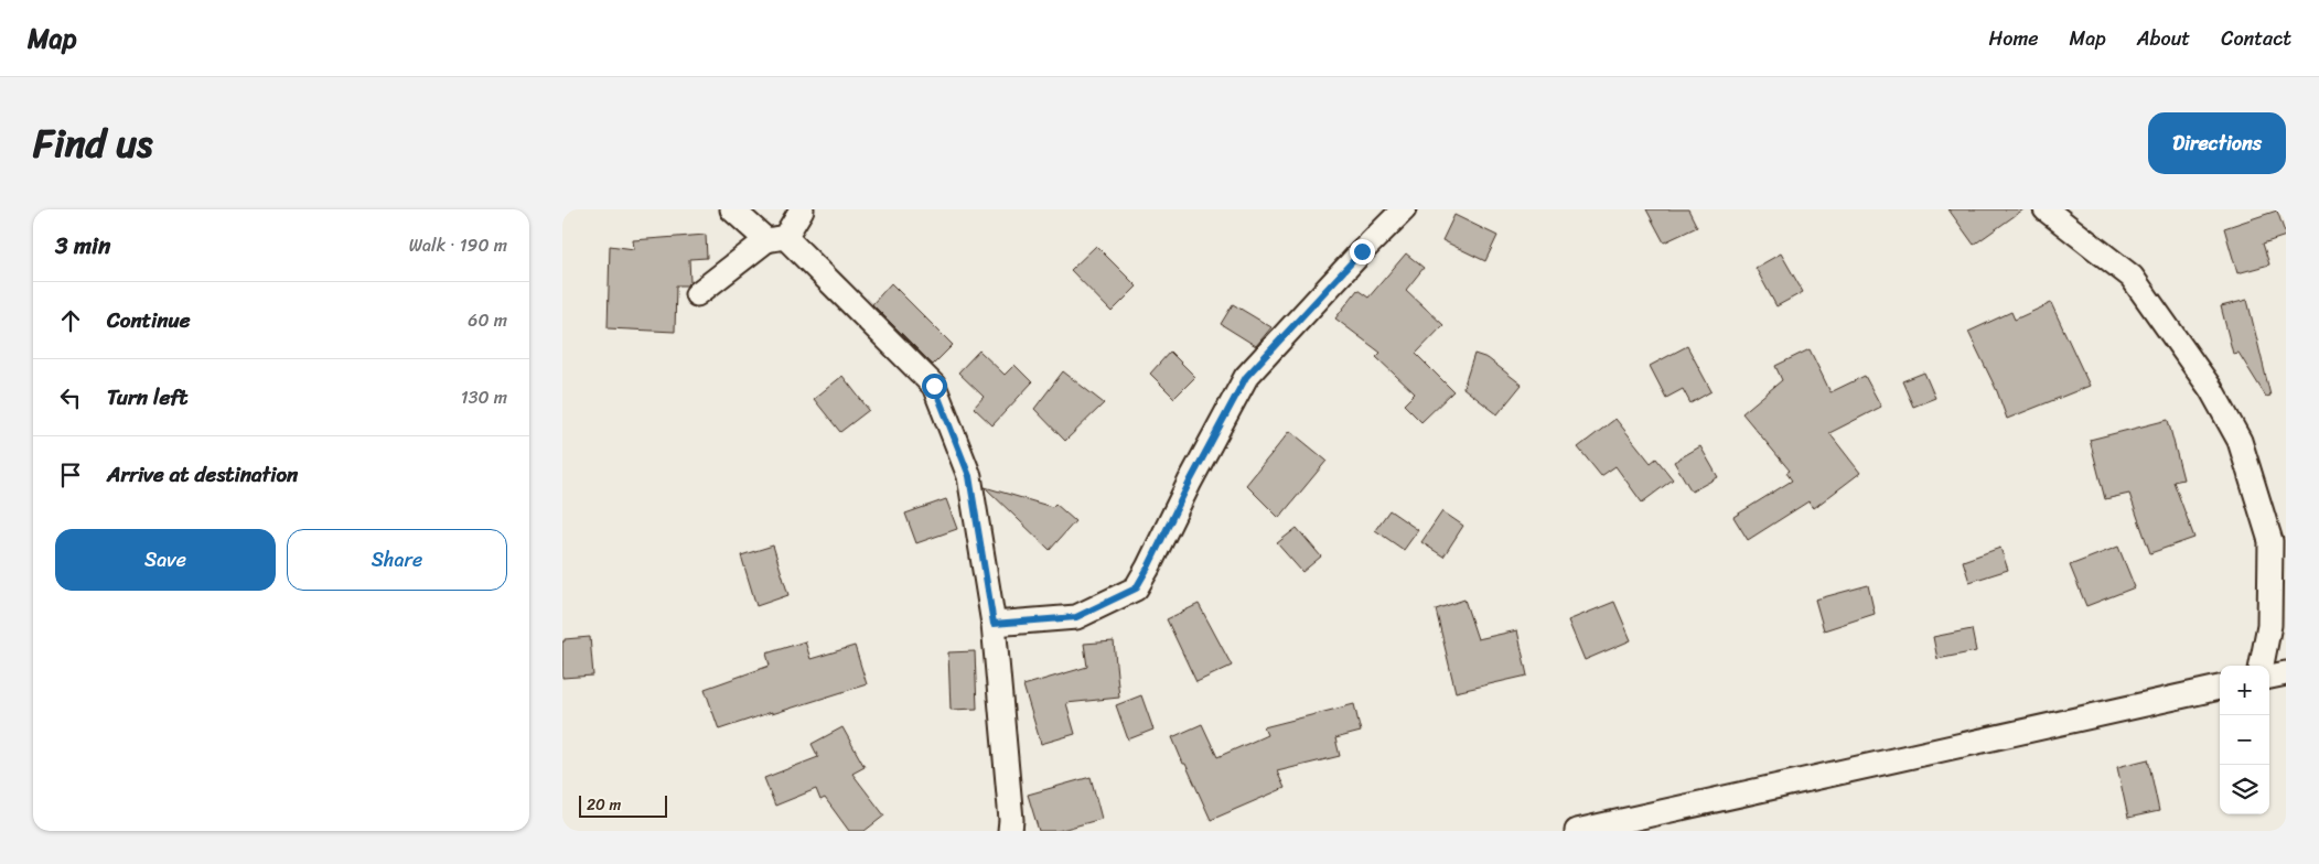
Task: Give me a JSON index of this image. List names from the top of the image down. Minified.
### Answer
{"scale_bar":"20 m","page":{"header":"Map","nav":["Home","Map","About","Contact"],"title":"Find us","buttons":["Directions",["Save","Share"]],"heading":["3 min","Walk · 190 m"],"list":[["Continue","60 m"],["Turn left","130 m"],"Arrive at destination"],"map_buttons":["+","−"],"scale":"20 m"}}
